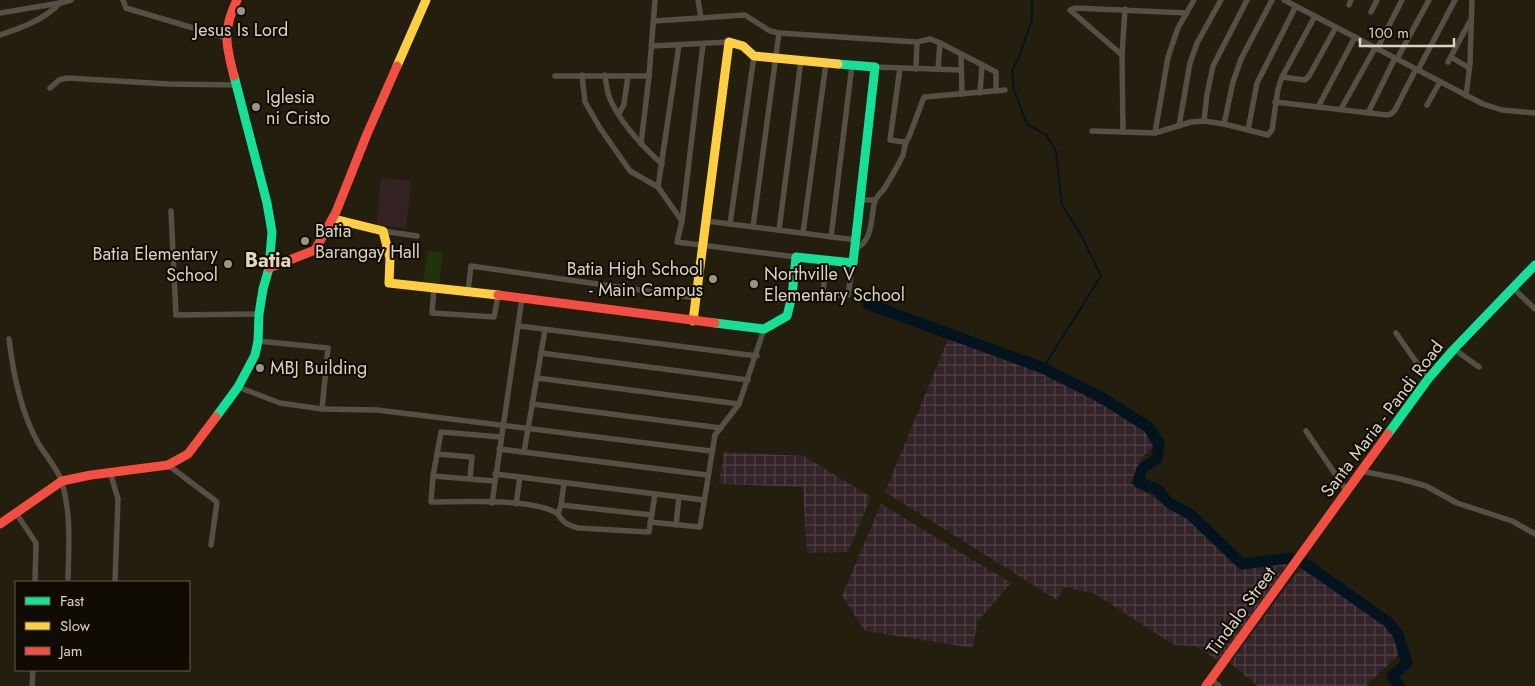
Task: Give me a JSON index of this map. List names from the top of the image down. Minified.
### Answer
{"streets":{"street":["Santa Maria - Pandi Road","Tindalo Street"]},"crossings":[["Santa Maria - Pandi Road","Tindalo Street"]],"districts":["Batia"],"places":["Jesus Is Lord","Iglesia ni Cristo","Batia Barangay Hall","Batia Elementary School","Batia High School - Main Campus","Northville V Elementary School","MBJ Building"],"legend":["Fast","Slow","Jam"],"scale_bar":"100 m"}
